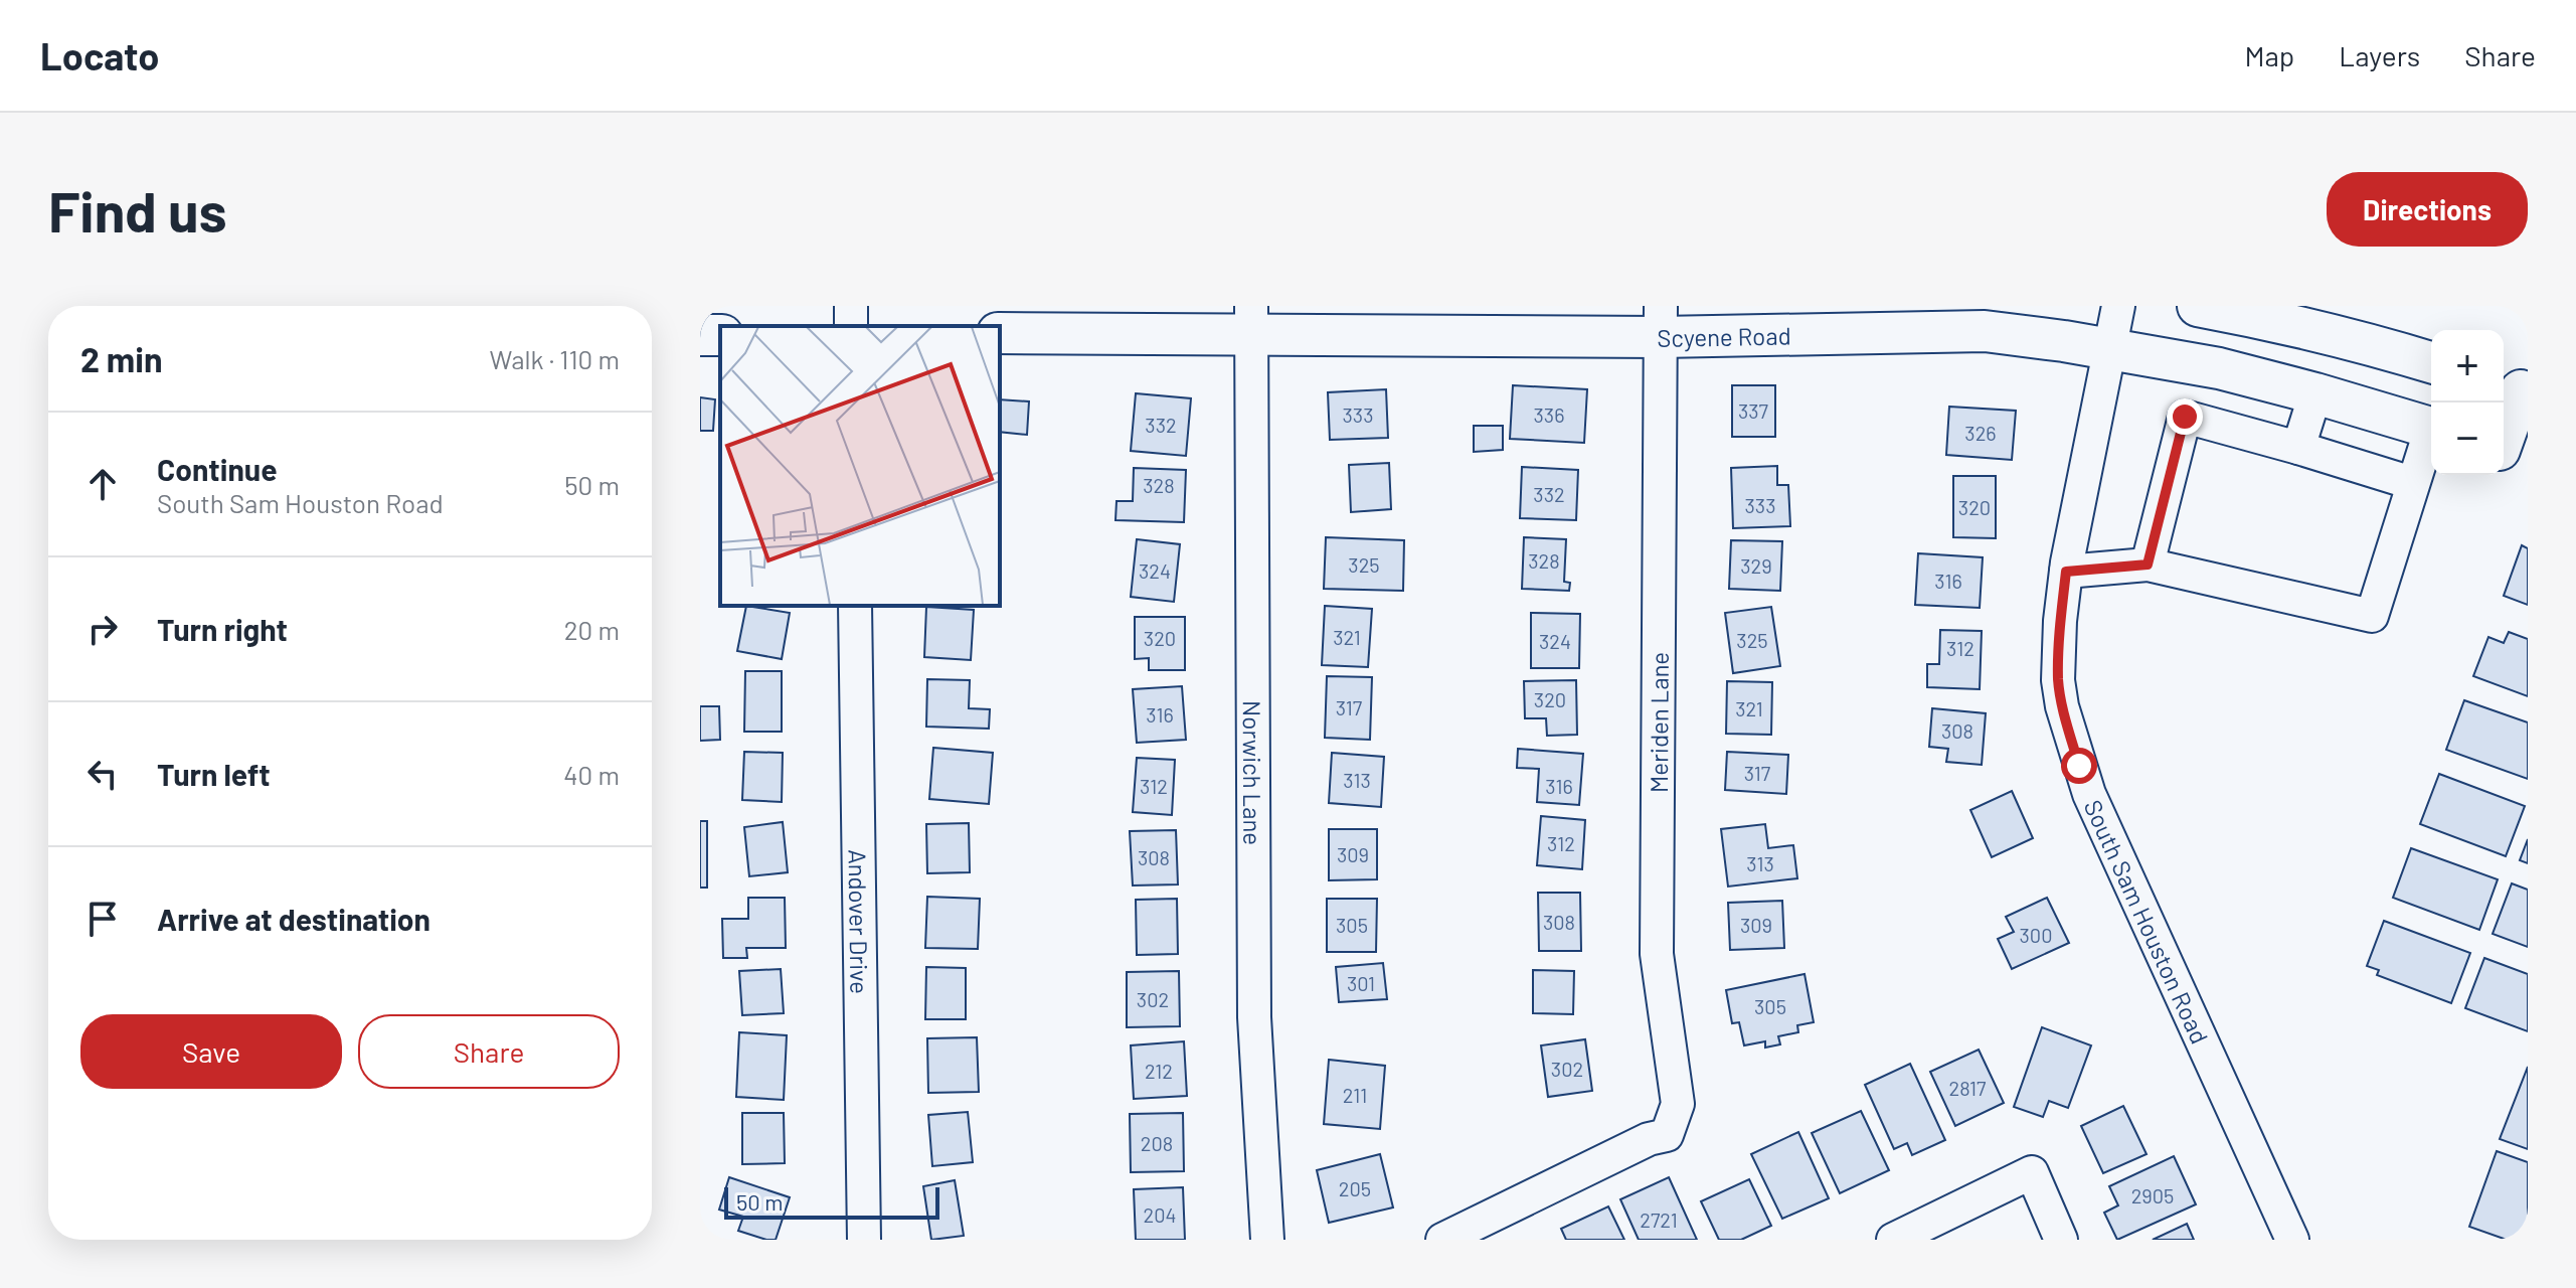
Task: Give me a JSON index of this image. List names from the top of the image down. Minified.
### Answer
{"streets":{"main road":["Scyene Road"],"street":["Meriden Lane","Norwich Lane","Andover Drive","South Sam Houston Road"]},"crossings":[["Scyene Road","Meriden Lane"],["Scyene Road","Norwich Lane"],["Scyene Road","South Sam Houston Road"]],"house_numbers":["337","333","336","332","326","328","332","333","320","328","325","329","324","316","321","320","325","324","312","320","317","321","316","308","317","313","312","316","312","309","308","313","308","305","309","300","301","302","305","302","212","2817","211","208","205","2905","204","2721"],"scale_bar":"50 m","page":{"header":"Locato","nav":["Map","Layers","Share"],"buttons":["Directions",["Save","Share"]],"title":"Find us","heading":["2 min","Walk · 110 m"],"map_buttons":["+","−"],"list":[["Continue","South Sam Houston Road","50 m"],["Turn right","20 m"],["Turn left","40 m"],"Arrive at destination"],"scale":"50 m"}}
